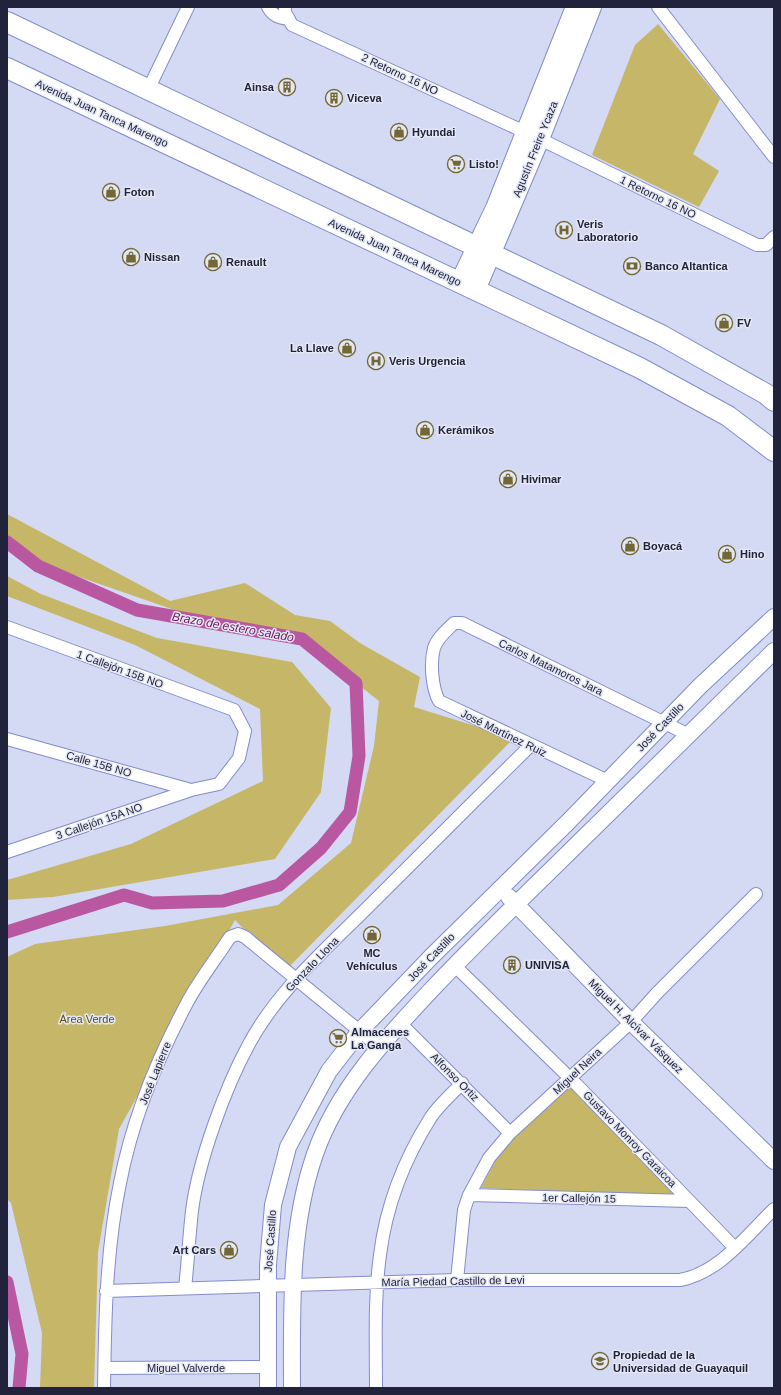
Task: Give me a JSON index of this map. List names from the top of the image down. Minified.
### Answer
{"streets":{"main road":["Avenida Juan Tanca Marengo","Agustín Freire Ycaza"],"street":["2 Retorno 16 NO","1 Retorno 16 NO","Carlos Matamoros Jara","1 Callejón 15B NO","José Castillo","José Martínez Ruiz","Calle 15B NO","3 Callejón 15A NO","Gonzalo Llona","Miguel H. Alcívar Vásquez","Miguel Neira","José Lapierre","Alfonso Ortiz","Gustavo Monroy Garaicoa","1er Callejón 15","María Piedad Castillo de Levi","Miguel Valverde"]},"crossings":[["2 Retorno 16 NO","Agustín Freire Ycaza"],["2 Retorno 16 NO","1 Retorno 16 NO"],["Avenida Juan Tanca Marengo","Agustín Freire Ycaza"],["Agustín Freire Ycaza","1 Retorno 16 NO"],["Carlos Matamoros Jara","José Castillo"],["Carlos Matamoros Jara","José Martínez Ruiz"],["1 Callejón 15B NO","3 Callejón 15A NO"],["José Castillo","José Martínez Ruiz"],["José Castillo","Miguel H. Alcívar Vásquez"],["José Castillo","José Lapierre"],["José Castillo","Alfonso Ortiz"],["José Castillo","Gustavo Monroy Garaicoa"],["José Castillo","María Piedad Castillo de Levi"],["José Castillo","Miguel Valverde"],["José Martínez Ruiz","Gonzalo Llona"],["Calle 15B NO","3 Callejón 15A NO"],["Gonzalo Llona","José Lapierre"],["Gonzalo Llona","María Piedad Castillo de Levi"],["Miguel H. Alcívar Vásquez","Miguel Neira"],["Miguel Neira","Alfonso Ortiz"],["Miguel Neira","Gustavo Monroy Garaicoa"],["Miguel Neira","1er Callejón 15"],["Miguel Neira","María Piedad Castillo de Levi"],["José Lapierre","María Piedad Castillo de Levi"],["José Lapierre","Miguel Valverde"],["Gustavo Monroy Garaicoa","1er Callejón 15"],["Gustavo Monroy Garaicoa","María Piedad Castillo de Levi"]],"water":["Brazo de estero salado"],"parks":["Área Verde"],"places":{"building":["Ainsa","Viceva","UNIVISA"],"shop":["Hyundai","Foton","Nissan","Renault","FV","La Llave","Kerámikos","Hivimar","Boyacá","Hino","MC Vehículus","Art Cars"],"supermarket":["Listo!","Almacenes La Ganga"],"hospital":["Veris Laboratorio","Veris Urgencia"],"bank":["Banco Altantica"],"school or university":["Propiedad de la Universidad de Guayaquil"]}}
